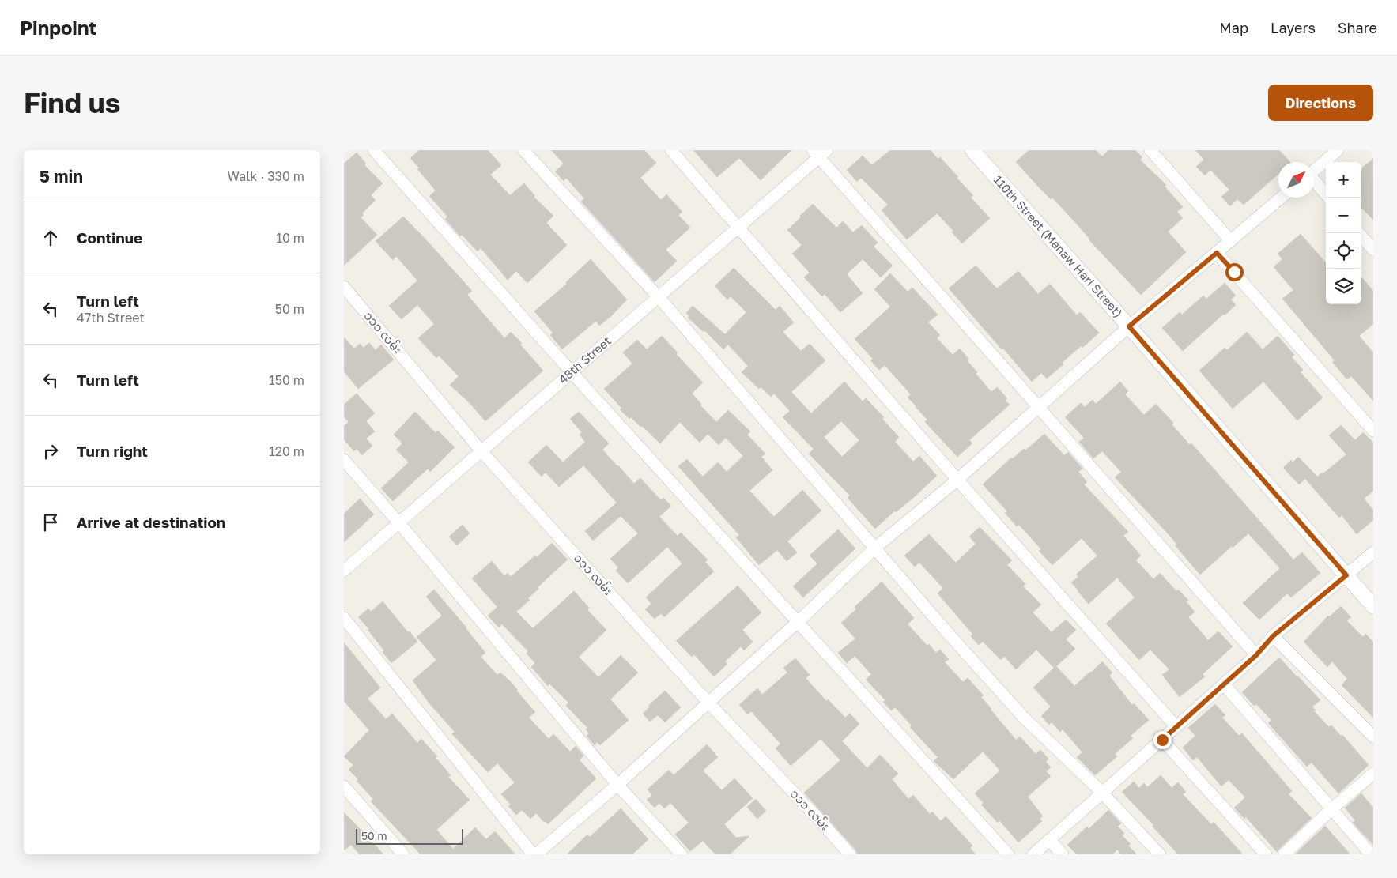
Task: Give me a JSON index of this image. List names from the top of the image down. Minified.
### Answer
{"streets":{"street":["110th Street (Manaw Hari Street)","၁၁၁ လမ်း","48th Street"]},"crossings":[["၁၁၁ လမ်း","48th Street"]],"scale_bar":"50 m","north":"top right","page":{"header":"Pinpoint","nav":["Map","Layers","Share"],"buttons":"Directions","title":"Find us","heading":["5 min","Walk · 330 m"],"map_buttons":["+","−"],"list":[["Continue","10 m"],["Turn left","47th Street","50 m"],["Turn left","150 m"],["Turn right","120 m"],"Arrive at destination"],"scale":"50 m"}}
